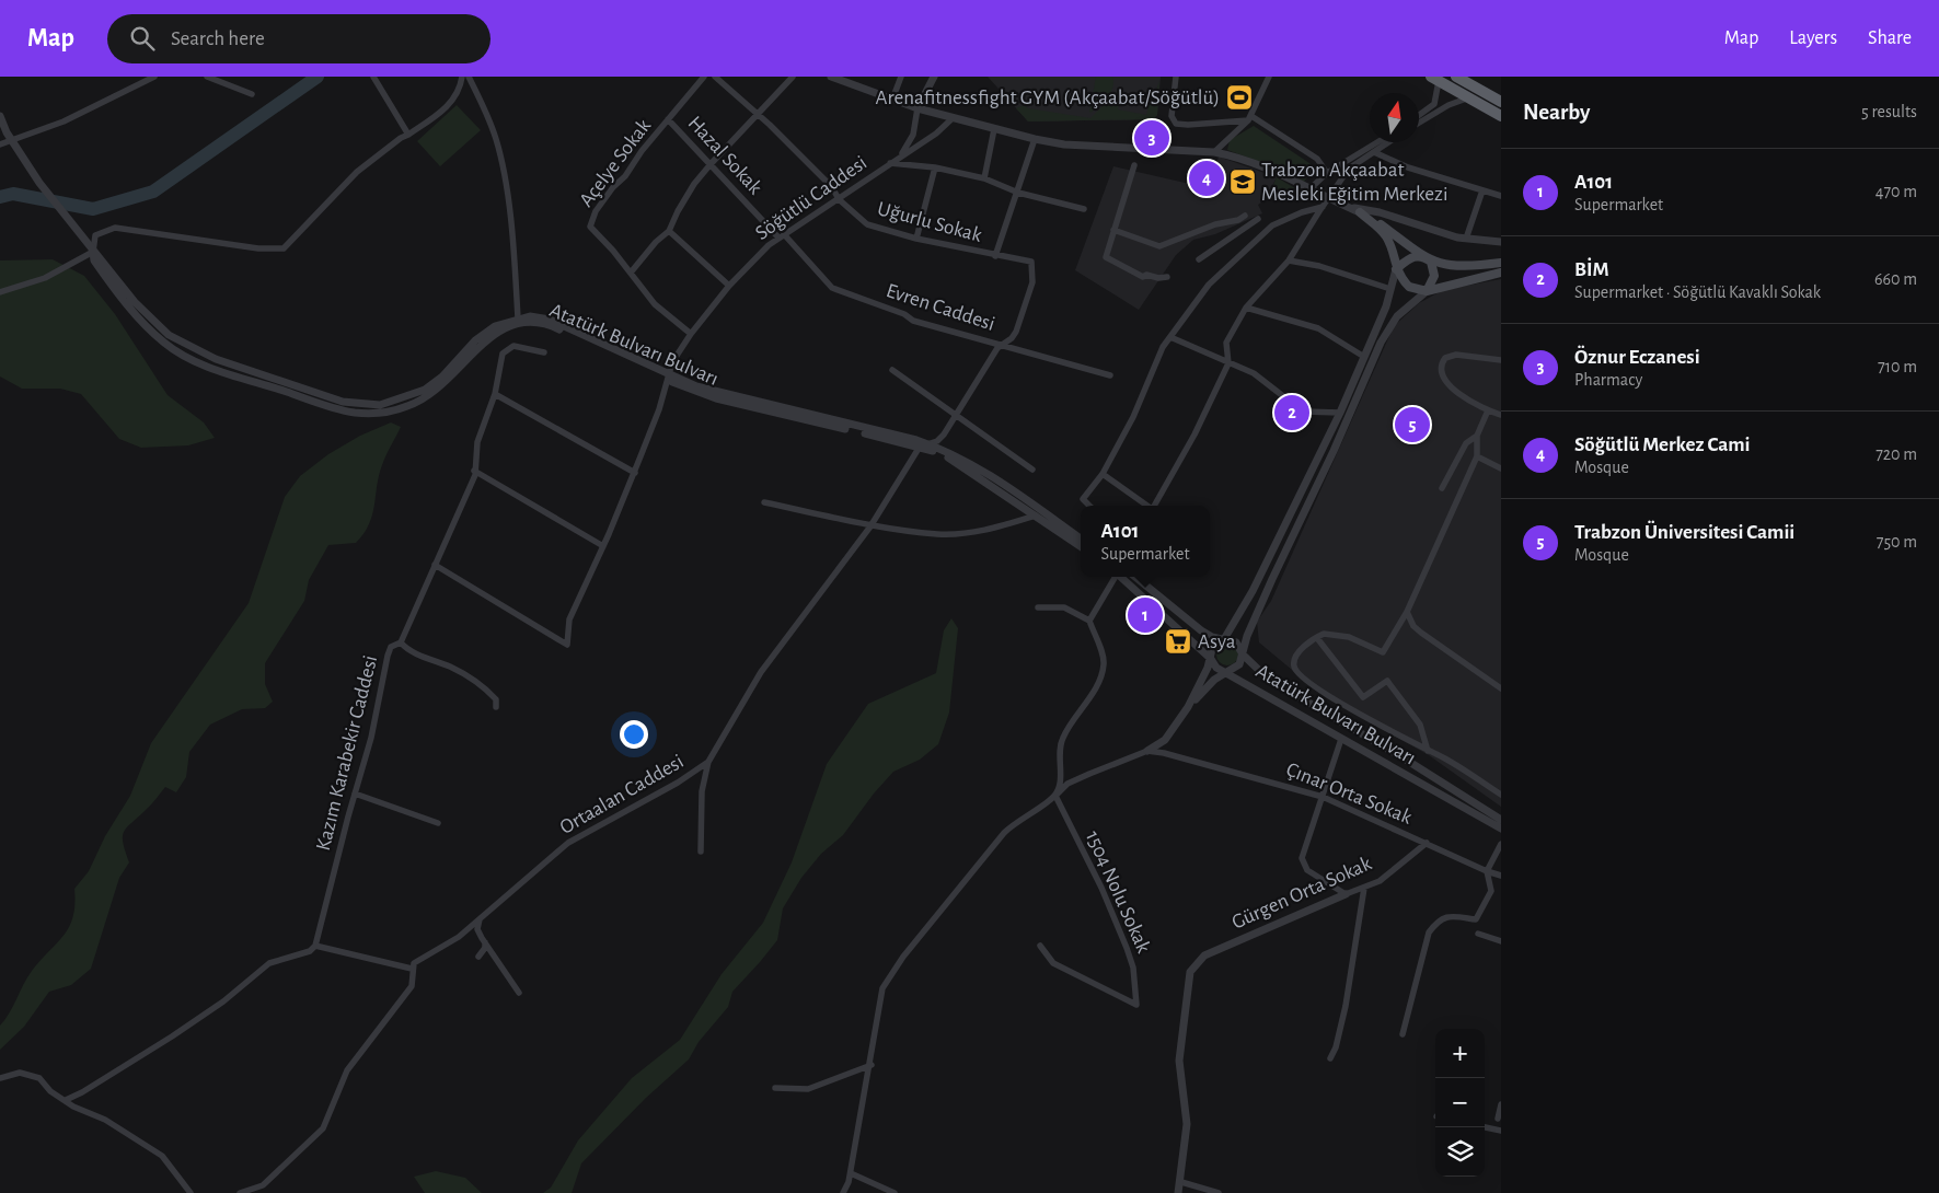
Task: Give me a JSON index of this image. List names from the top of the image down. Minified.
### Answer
{"streets":{"street":["Hazal Sokak","Açelye Sokak","Söğütlü Caddesi","Uğurlu Sokak","Evren Caddesi","Atatürk Bulvarı Bulvarı","Kazım Karabekir Caddesi","Çınar Orta Sokak","Ortaalan Caddesi","1504 Nolu Sokak","Gürgen Orta Sokak"]},"crossings":[["Hazal Sokak","Açelye Sokak"],["Hazal Sokak","Söğütlü Caddesi"],["Hazal Sokak","Evren Caddesi"],["Söğütlü Caddesi","Uğurlu Sokak"],["Söğütlü Caddesi","Evren Caddesi"],["Söğütlü Caddesi","Atatürk Bulvarı Bulvarı"],["Söğütlü Caddesi","Kazım Karabekir Caddesi"],["Uğurlu Sokak","Evren Caddesi"],["Atatürk Bulvarı Bulvarı","Ortaalan Caddesi"],["Çınar Orta Sokak","Gürgen Orta Sokak"]],"places":{"sports":["Arenafitnessfight GYM (Akçaabat/Söğütlü)"],"school or university":["Trabzon Akçaabat Mesleki Eğitim Merkezi"],"supermarket":["Asya"]},"north":"top","page":{"header":"Map","search":"Search here","nav":["Map","Layers","Share"],"heading":["Nearby","5 results"],"pins":["3","4","2","5","1"],"list":[{"mark":"1","name":"A101","note":"Supermarket","value":"470 m"},{"mark":"2","name":"BİM","note":"Supermarket · Söğütlü Kavaklı Sokak","value":"660 m"},{"mark":"3","name":"Öznur Eczanesi","note":"Pharmacy","value":"710 m"},{"mark":"4","name":"Söğütlü Merkez Cami","note":"Mosque","value":"720 m"},{"mark":"5","name":"Trabzon Üniversitesi Camii","note":"Mosque","value":"750 m"}],"popup":["A101","Supermarket"],"map_buttons":["+","−"]}}
